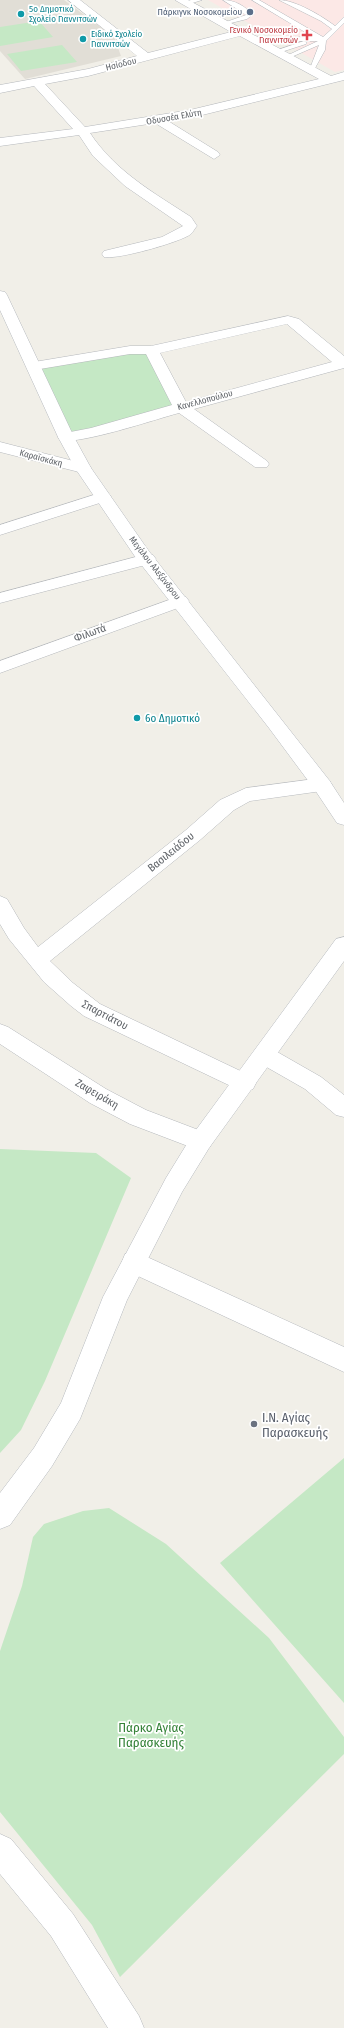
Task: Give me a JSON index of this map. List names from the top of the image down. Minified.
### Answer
{"streets":{"street":["Ησίοδου","Οδυσσέα Ελύτη","Κανελλοπούλου","Καραϊσκάκη","Μεγάλου Αλεξάνδρου","Φιλωτά","Βασιλειάδου","Σπαρτιάτου","Ζαφειράκη"]},"crossings":[["Κανελλοπούλου","Μεγάλου Αλεξάνδρου"],["Καραϊσκάκη","Μεγάλου Αλεξάνδρου"],["Μεγάλου Αλεξάνδρου","Φιλωτά"],["Μεγάλου Αλεξάνδρου","Βασιλειάδου"],["Βασιλειάδου","Σπαρτιάτου"]],"parks":["Πάρκο Αγίας Παρασκευής"],"places":{"other":["Πάρκιγνκ Νοσοκομείου","5ο Δημοτικό Σχολείο Γιαννιτσών","Ειδικό Σχολείο Γιαννιτσών","6ο Δημοτικό","Ι.Ν. Αγίας Παρασκευής"],"health":["Γενικό Νοσοκομείο Γιαννιτσών"]}}
